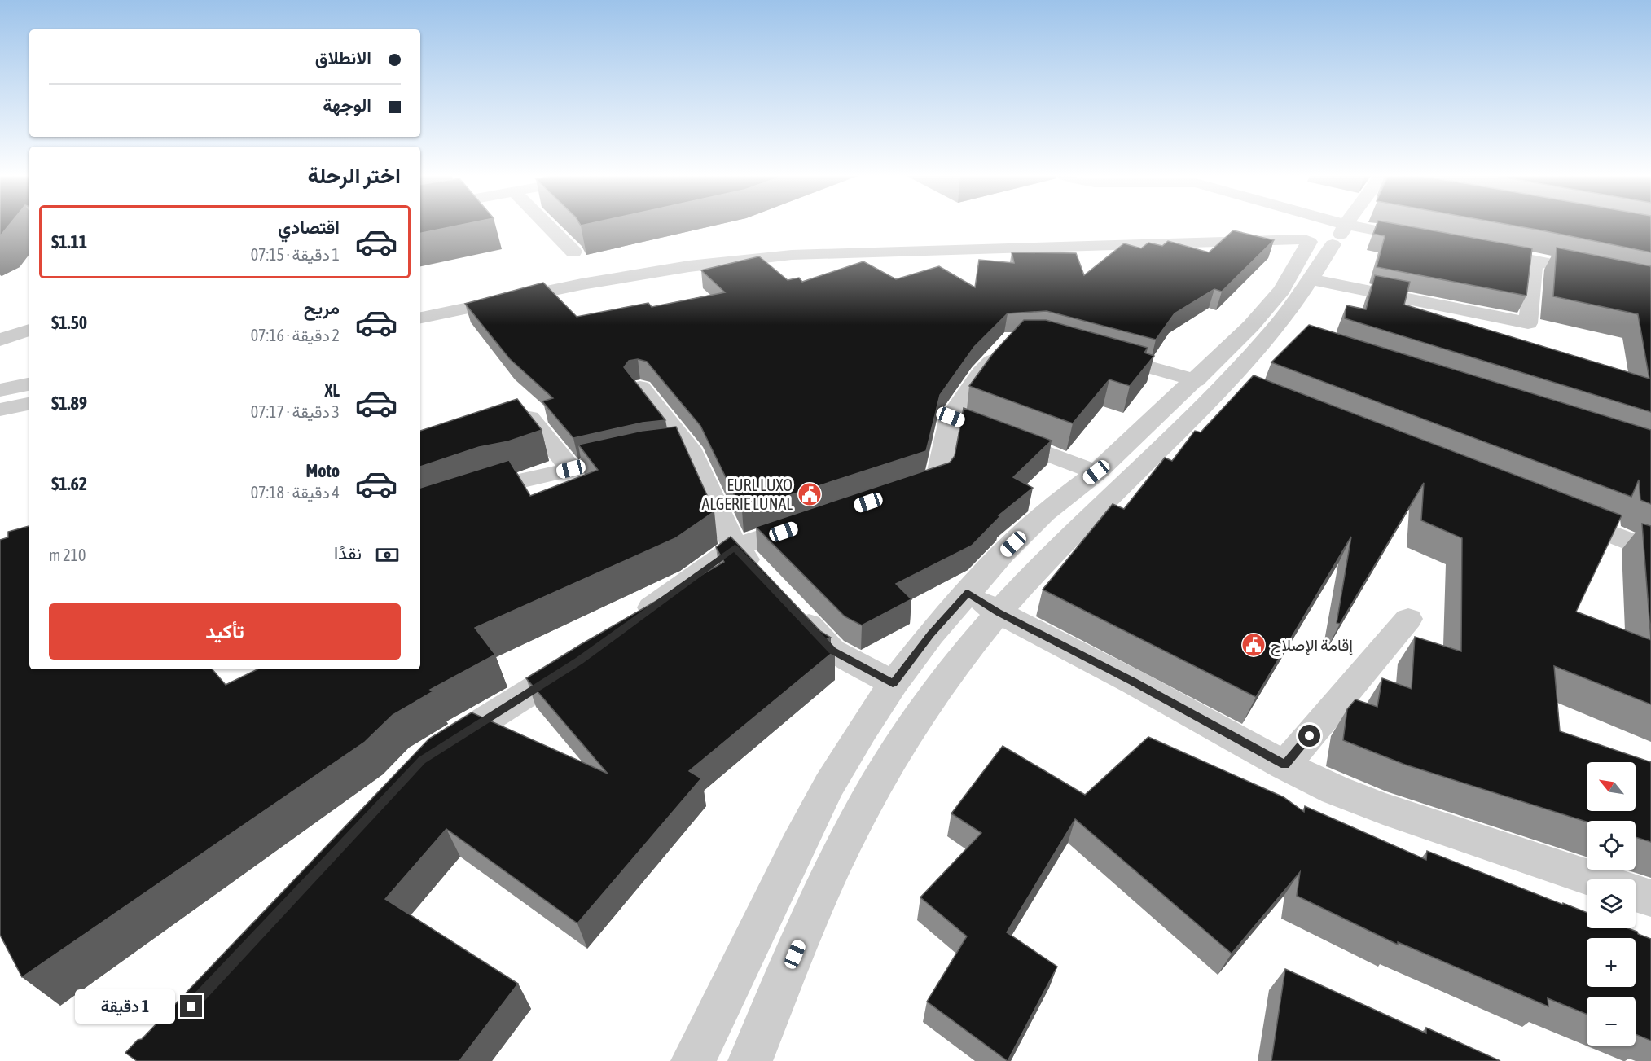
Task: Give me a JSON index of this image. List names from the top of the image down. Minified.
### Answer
{"places":{"public building":["EURL LUXO ALGERIE LUNAL","إقامة الإصلاح"]},"north":"top left","page":{"banner":["الانطلاق","الوجهة"],"heading":"اختر الرحلة","list":[{"name":"اقتصادي","note":"1 دقيقة · 07:15","value":"$1.11"},{"name":"مريح","note":"2 دقيقة · 07:16","value":"$1.50"},{"name":"XL","note":"3 دقيقة · 07:17","value":"$1.89"},{"name":"Moto","note":"4 دقيقة · 07:18","value":"$1.62"}],"pay":["نقدًا","210 m"],"buttons":"تأكيد","map_buttons":["+","−"],"bubble":"1 دقيقة"}}
